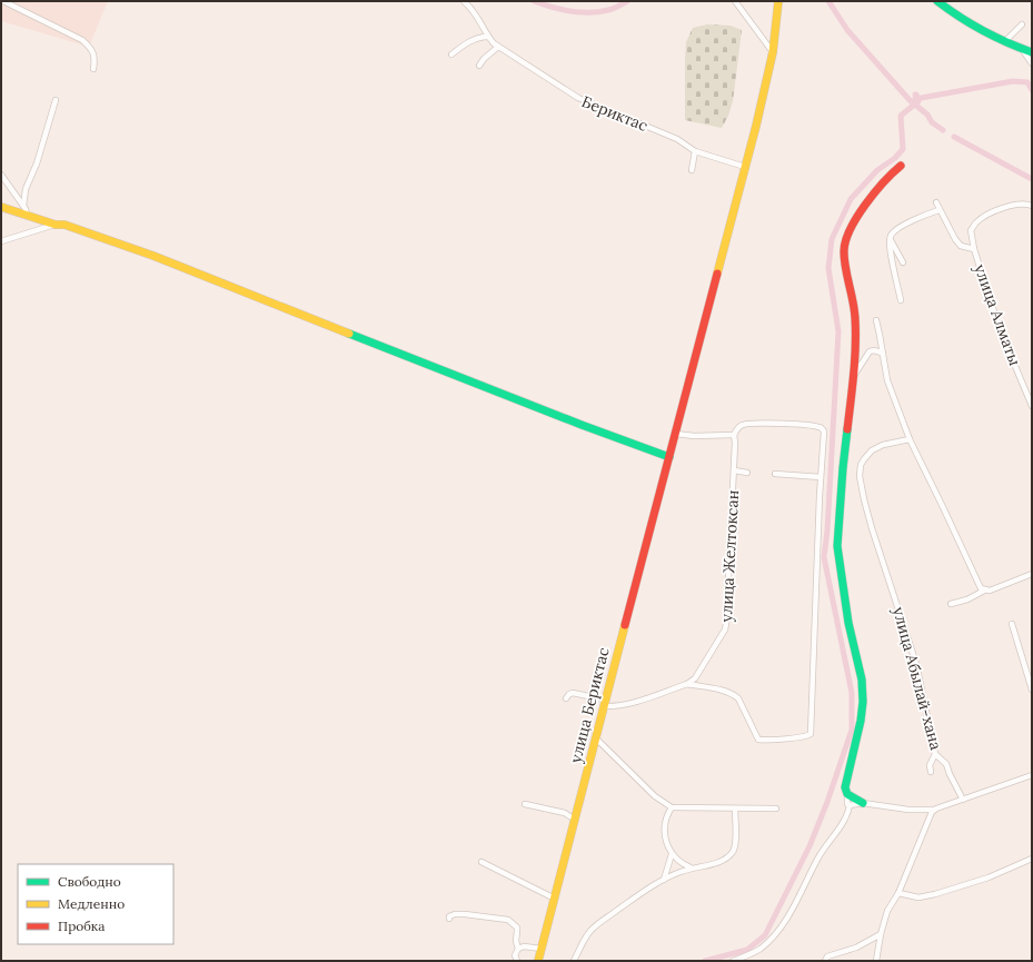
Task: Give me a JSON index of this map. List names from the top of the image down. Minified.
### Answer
{"streets":{"street":["Бериктас","улица Алматы","улица Желтоксан","улица Абылай-хана","улица Бериктас"]},"crossings":[["Бериктас","улица Бериктас"]],"legend":["Свободно","Медленно","Пробка"]}
